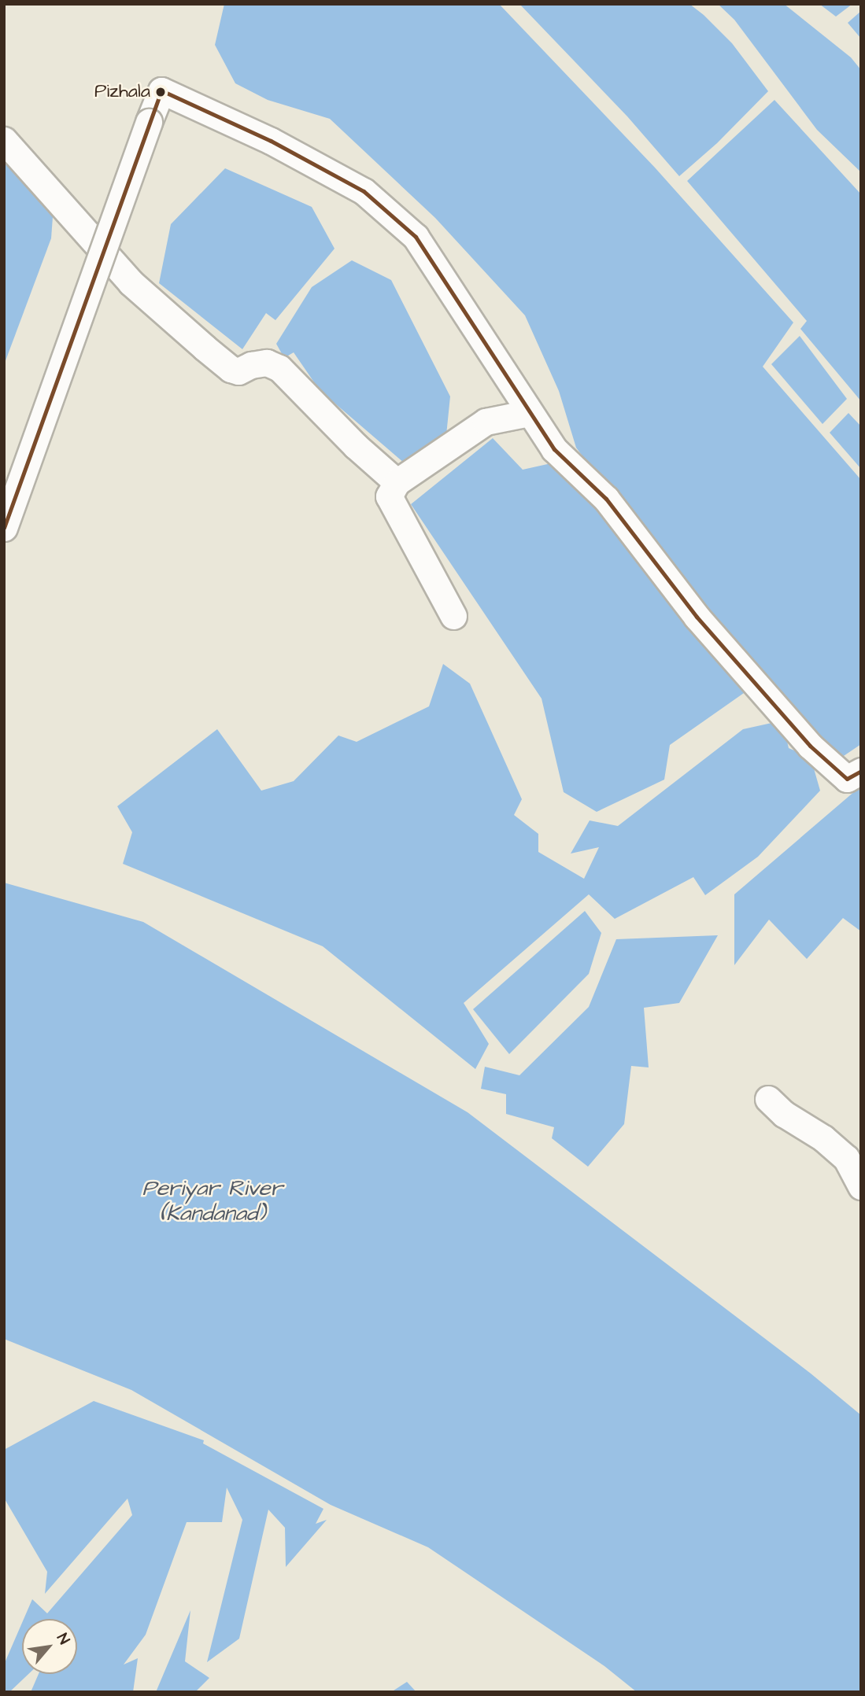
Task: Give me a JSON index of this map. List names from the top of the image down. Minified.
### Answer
{"water":["Periyar River (Kandanad)"],"places":["Pizhala"],"north":"top right"}
